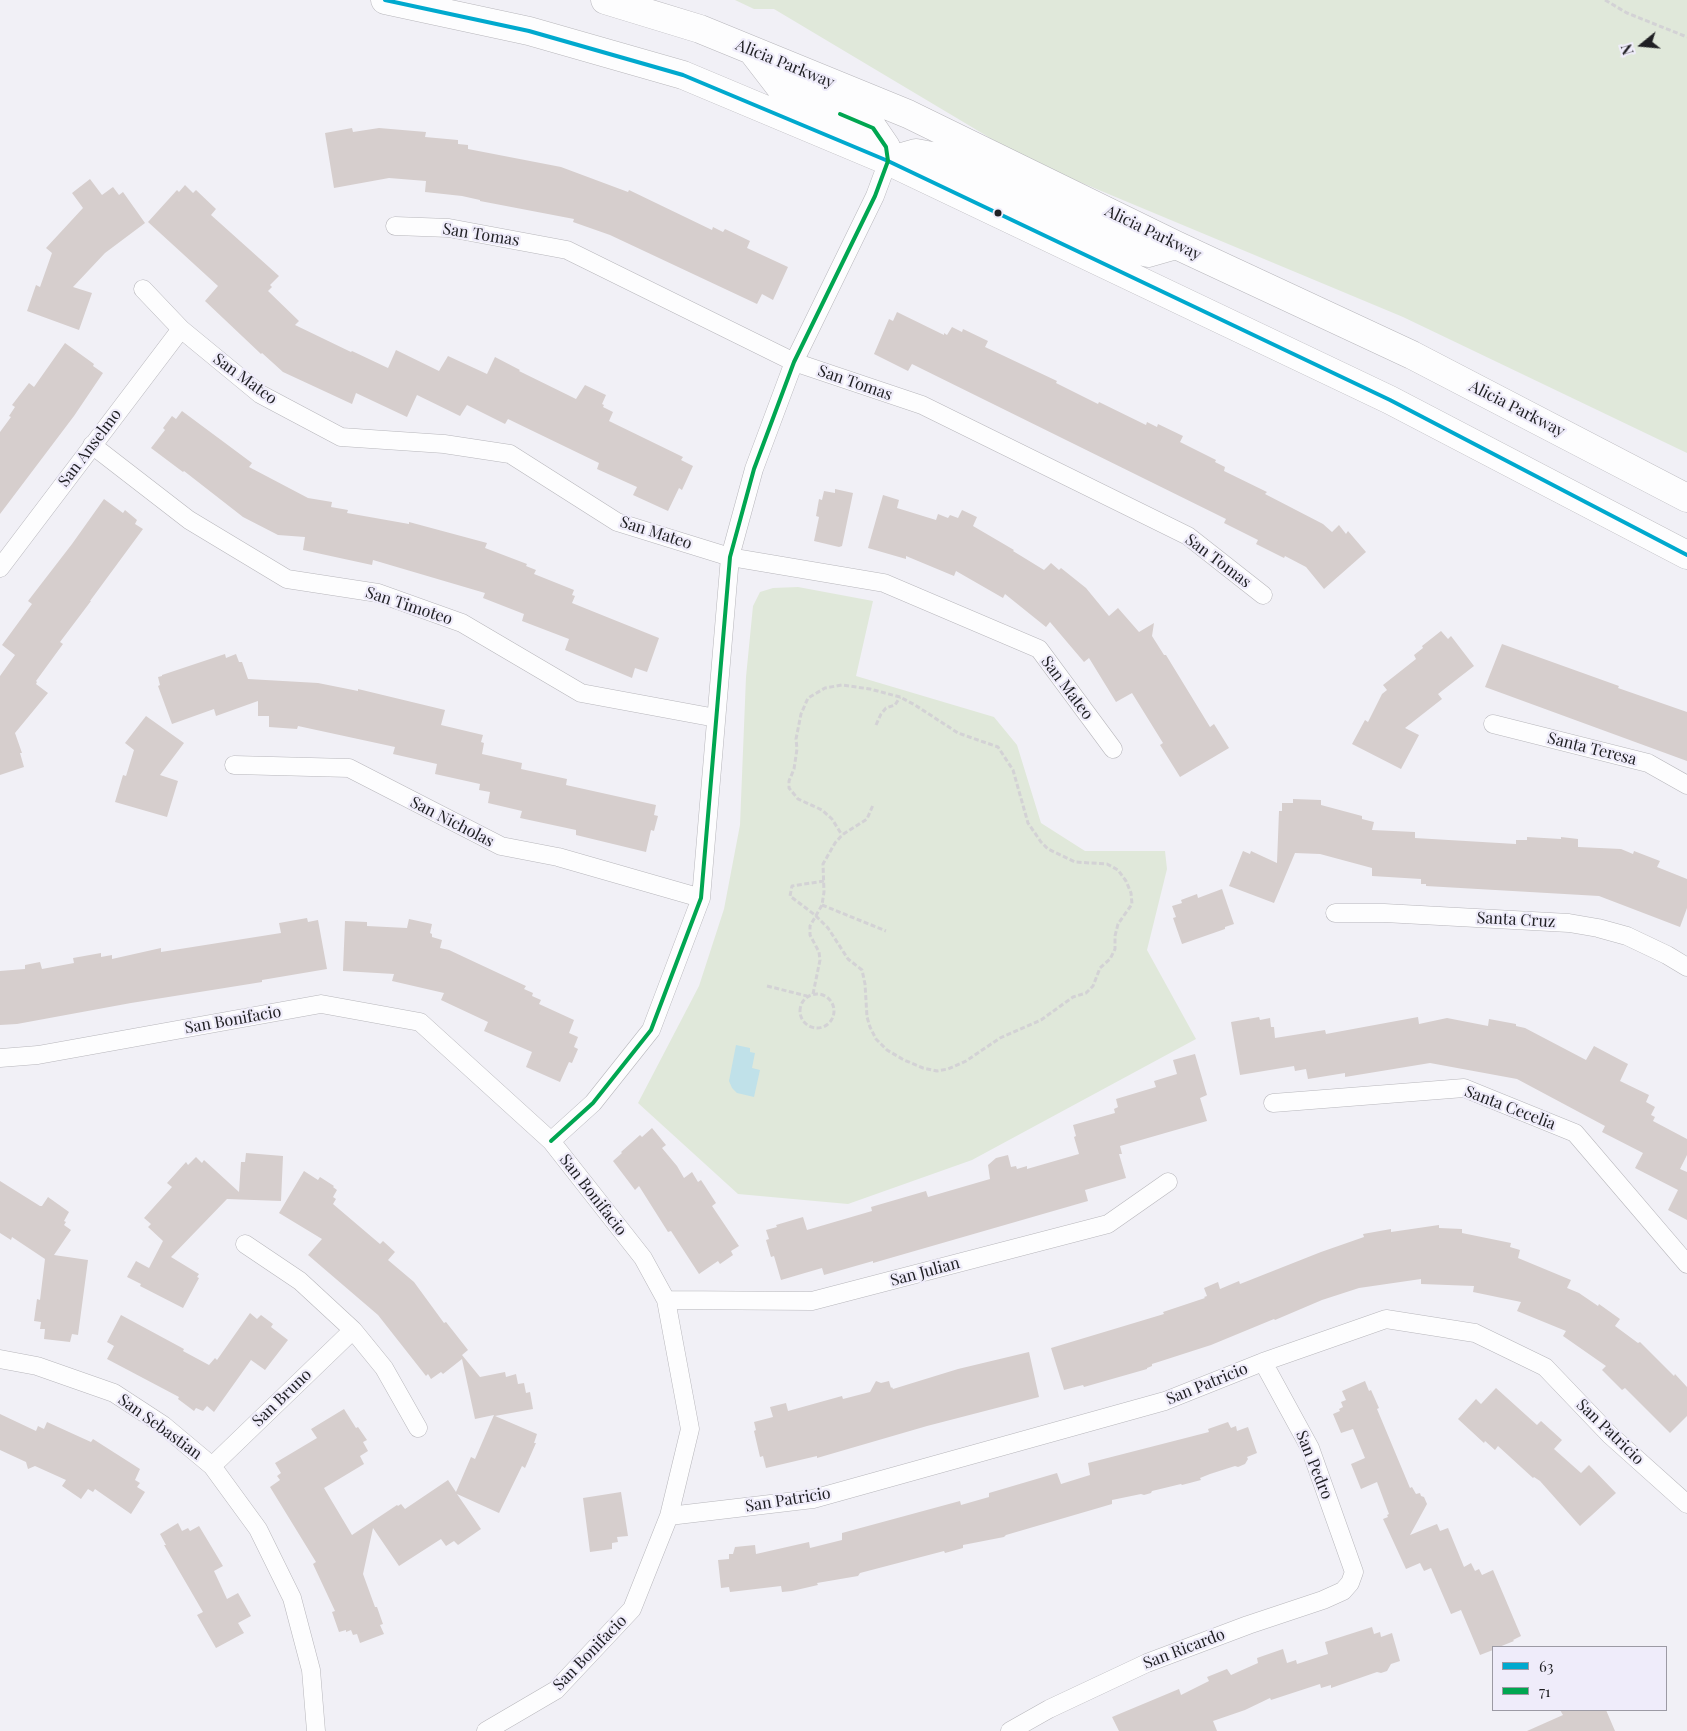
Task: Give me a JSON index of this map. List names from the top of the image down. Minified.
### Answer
{"streets":{"main road":["Alicia Parkway"],"street":["San Tomas","San Mateo","San Anselmo","San Timoteo","Santa Teresa","San Nicholas","Santa Cruz","San Bonifacio","Santa Cecelia","San Julian","San Patricio","San Bruno","San Sebastian","San Pedro","San Ricardo"]},"crossings":[["San Mateo","San Anselmo"],["San Anselmo","San Timoteo"],["San Bonifacio","San Julian"],["San Bonifacio","San Patricio"],["San Patricio","San Pedro"],["San Bruno","San Sebastian"],["San Pedro","San Ricardo"]],"lines":["transit line 63","transit line 71"],"legend":["63","71"],"north":"left"}
